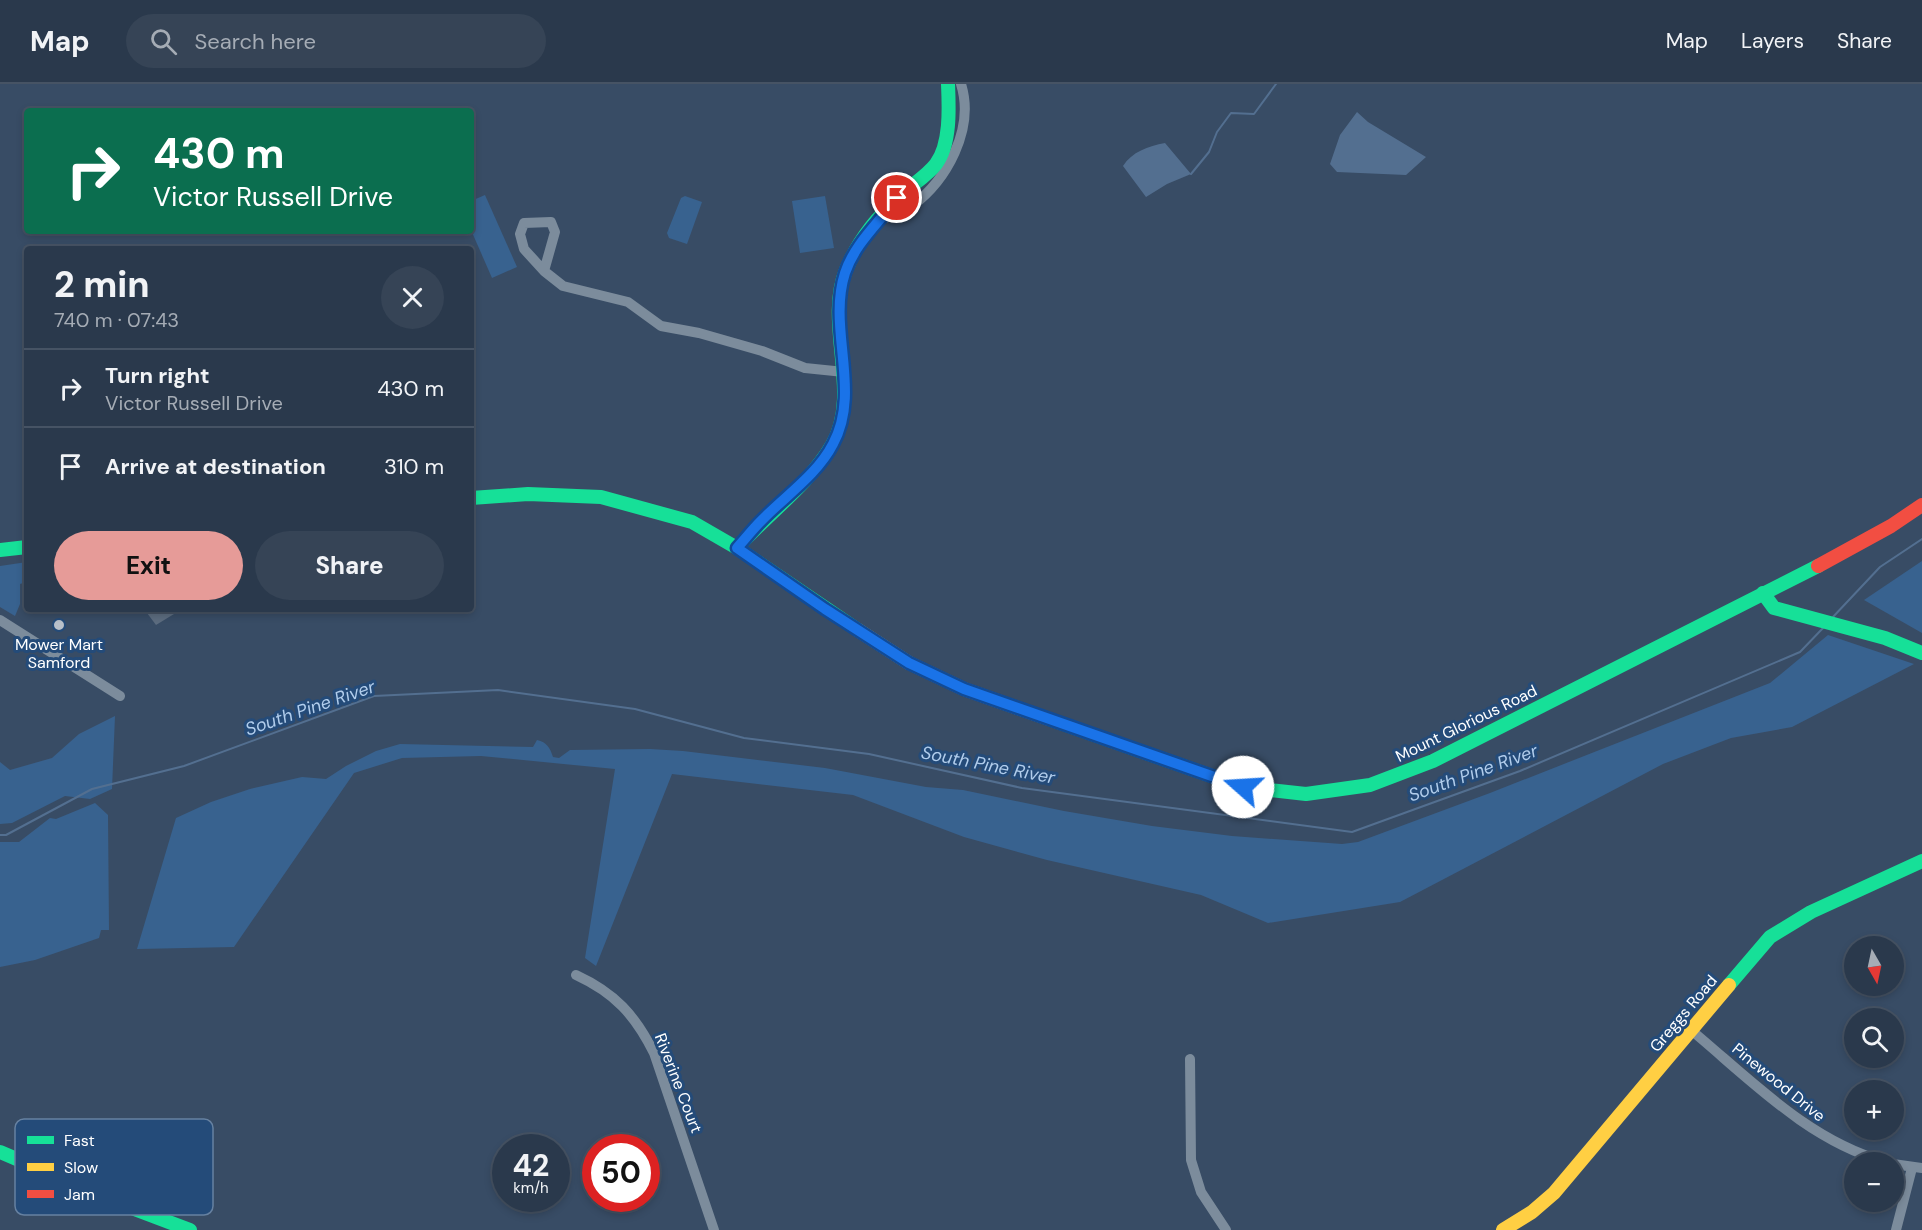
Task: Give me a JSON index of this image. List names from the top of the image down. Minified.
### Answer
{"streets":{"main road":["Mount Glorious Road","Greggs Road"],"street":["Pinewood Drive","Riverine Court"]},"crossings":[["Greggs Road","Pinewood Drive"]],"water":["South Pine River"],"places":["Mower Mart Samford"],"legend":["Fast","Slow","Jam"],"north":"bottom","page":{"header":"Map","search":"Search here","nav":["Map","Layers","Share"],"turn":["430 m","Victor Russell Drive"],"heading":["2 min","740 m · 07:43"],"list":[{"name":"Turn right","note":"Victor Russell Drive","value":"430 m"},{"name":"Arrive at destination","value":"310 m"}],"buttons":["Exit","Share"],"map_buttons":["+","−"],"speed":"42 km/h","limit":"50"}}
